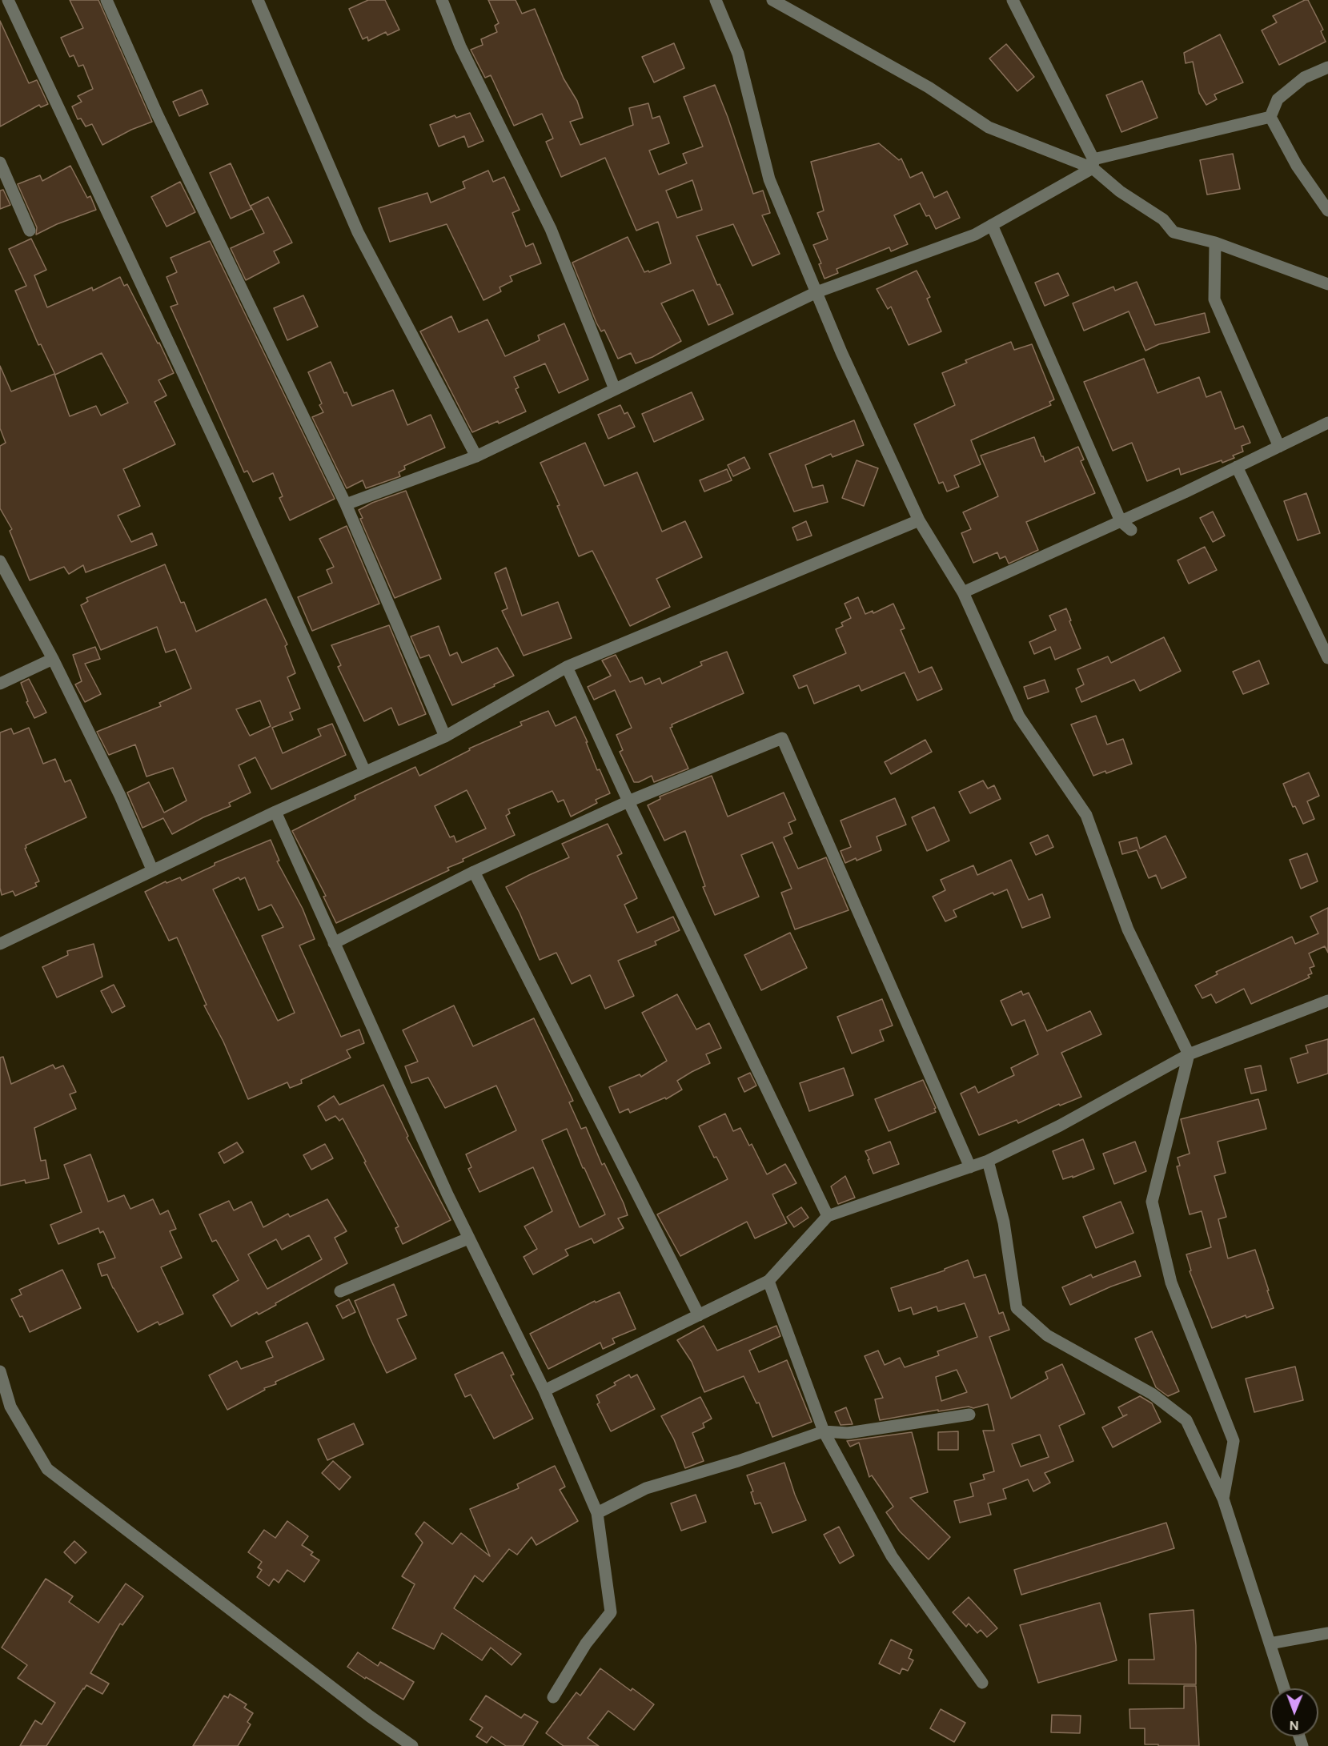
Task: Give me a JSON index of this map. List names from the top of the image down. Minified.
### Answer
{"north":"bottom"}
